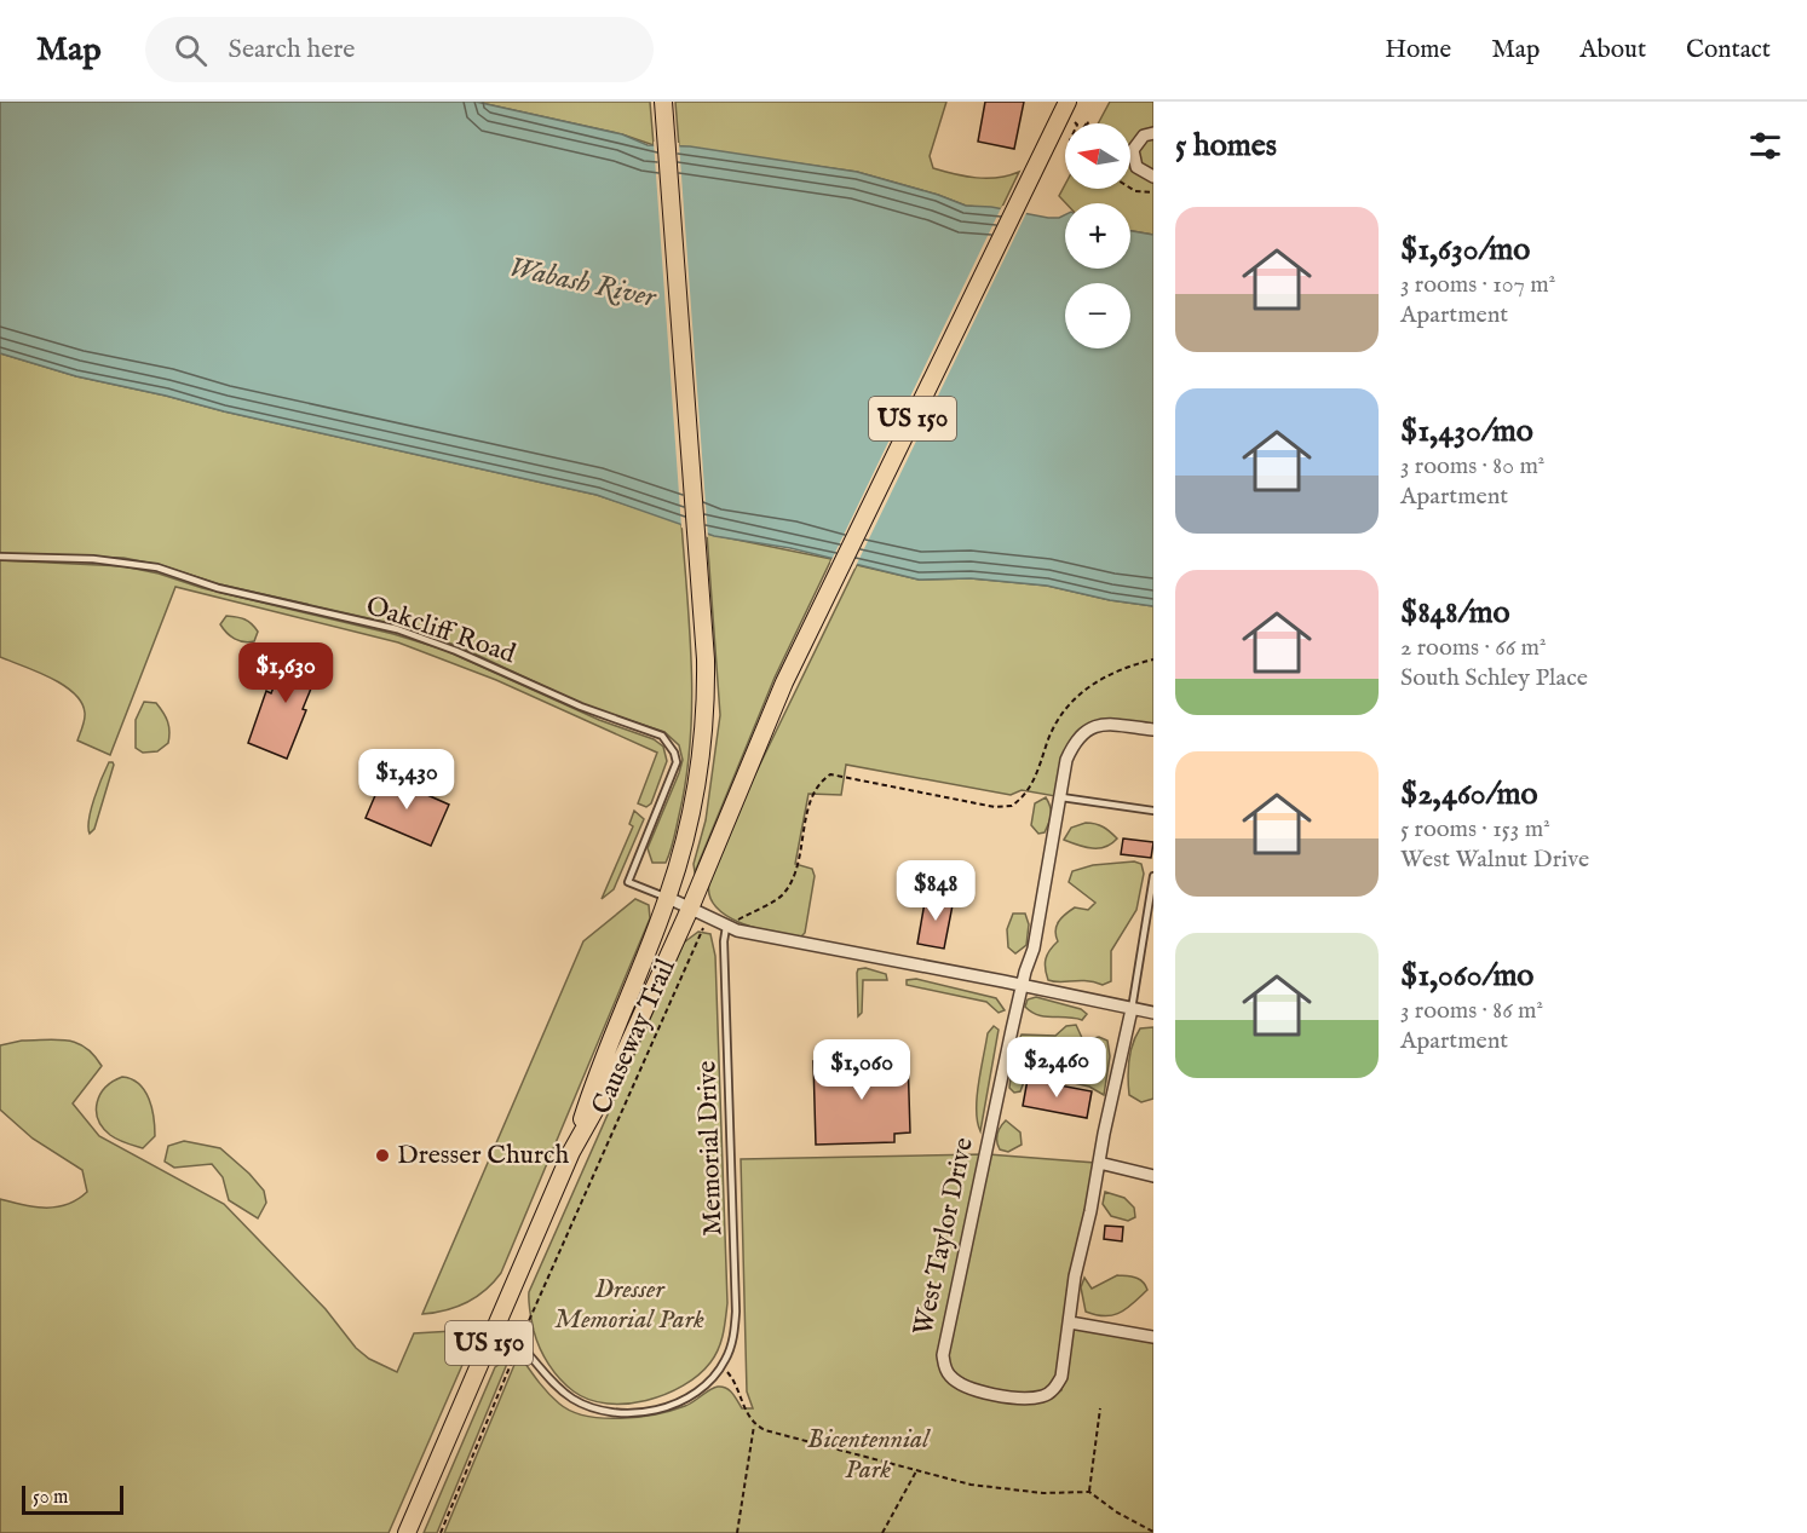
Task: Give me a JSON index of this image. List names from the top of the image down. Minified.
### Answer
{"streets":{"main road":["US 150"],"street":["West Taylor Drive"],"lane":["Oakcliff Road","Memorial Drive"],"path":["Causeway Trail"]},"crossings":[["US 150","Oakcliff Road"]],"water":["Wabash River"],"parks":["Dresser Memorial Park","Bicentennial Park"],"places":["Dresser Church"],"scale_bar":"50 m","north":"left","page":{"header":"Map","search":"Search here","nav":["Home","Map","About","Contact"],"heading":"5 homes","map_buttons":["+","−"],"list":[{"name":"$1,630/mo","note":"3 rooms · 107 m² · Apartment"},{"name":"$1,430/mo","note":"3 rooms · 80 m² · Apartment"},{"name":"$848/mo","note":"2 rooms · 66 m² · South Schley Place"},{"name":"$2,460/mo","note":"5 rooms · 153 m² · West Walnut Drive"},{"name":"$1,060/mo","note":"3 rooms · 86 m² · Apartment"}],"price":["$1,630","$1,430","$848","$2,460","$1,060"],"scale":"50 m"}}
